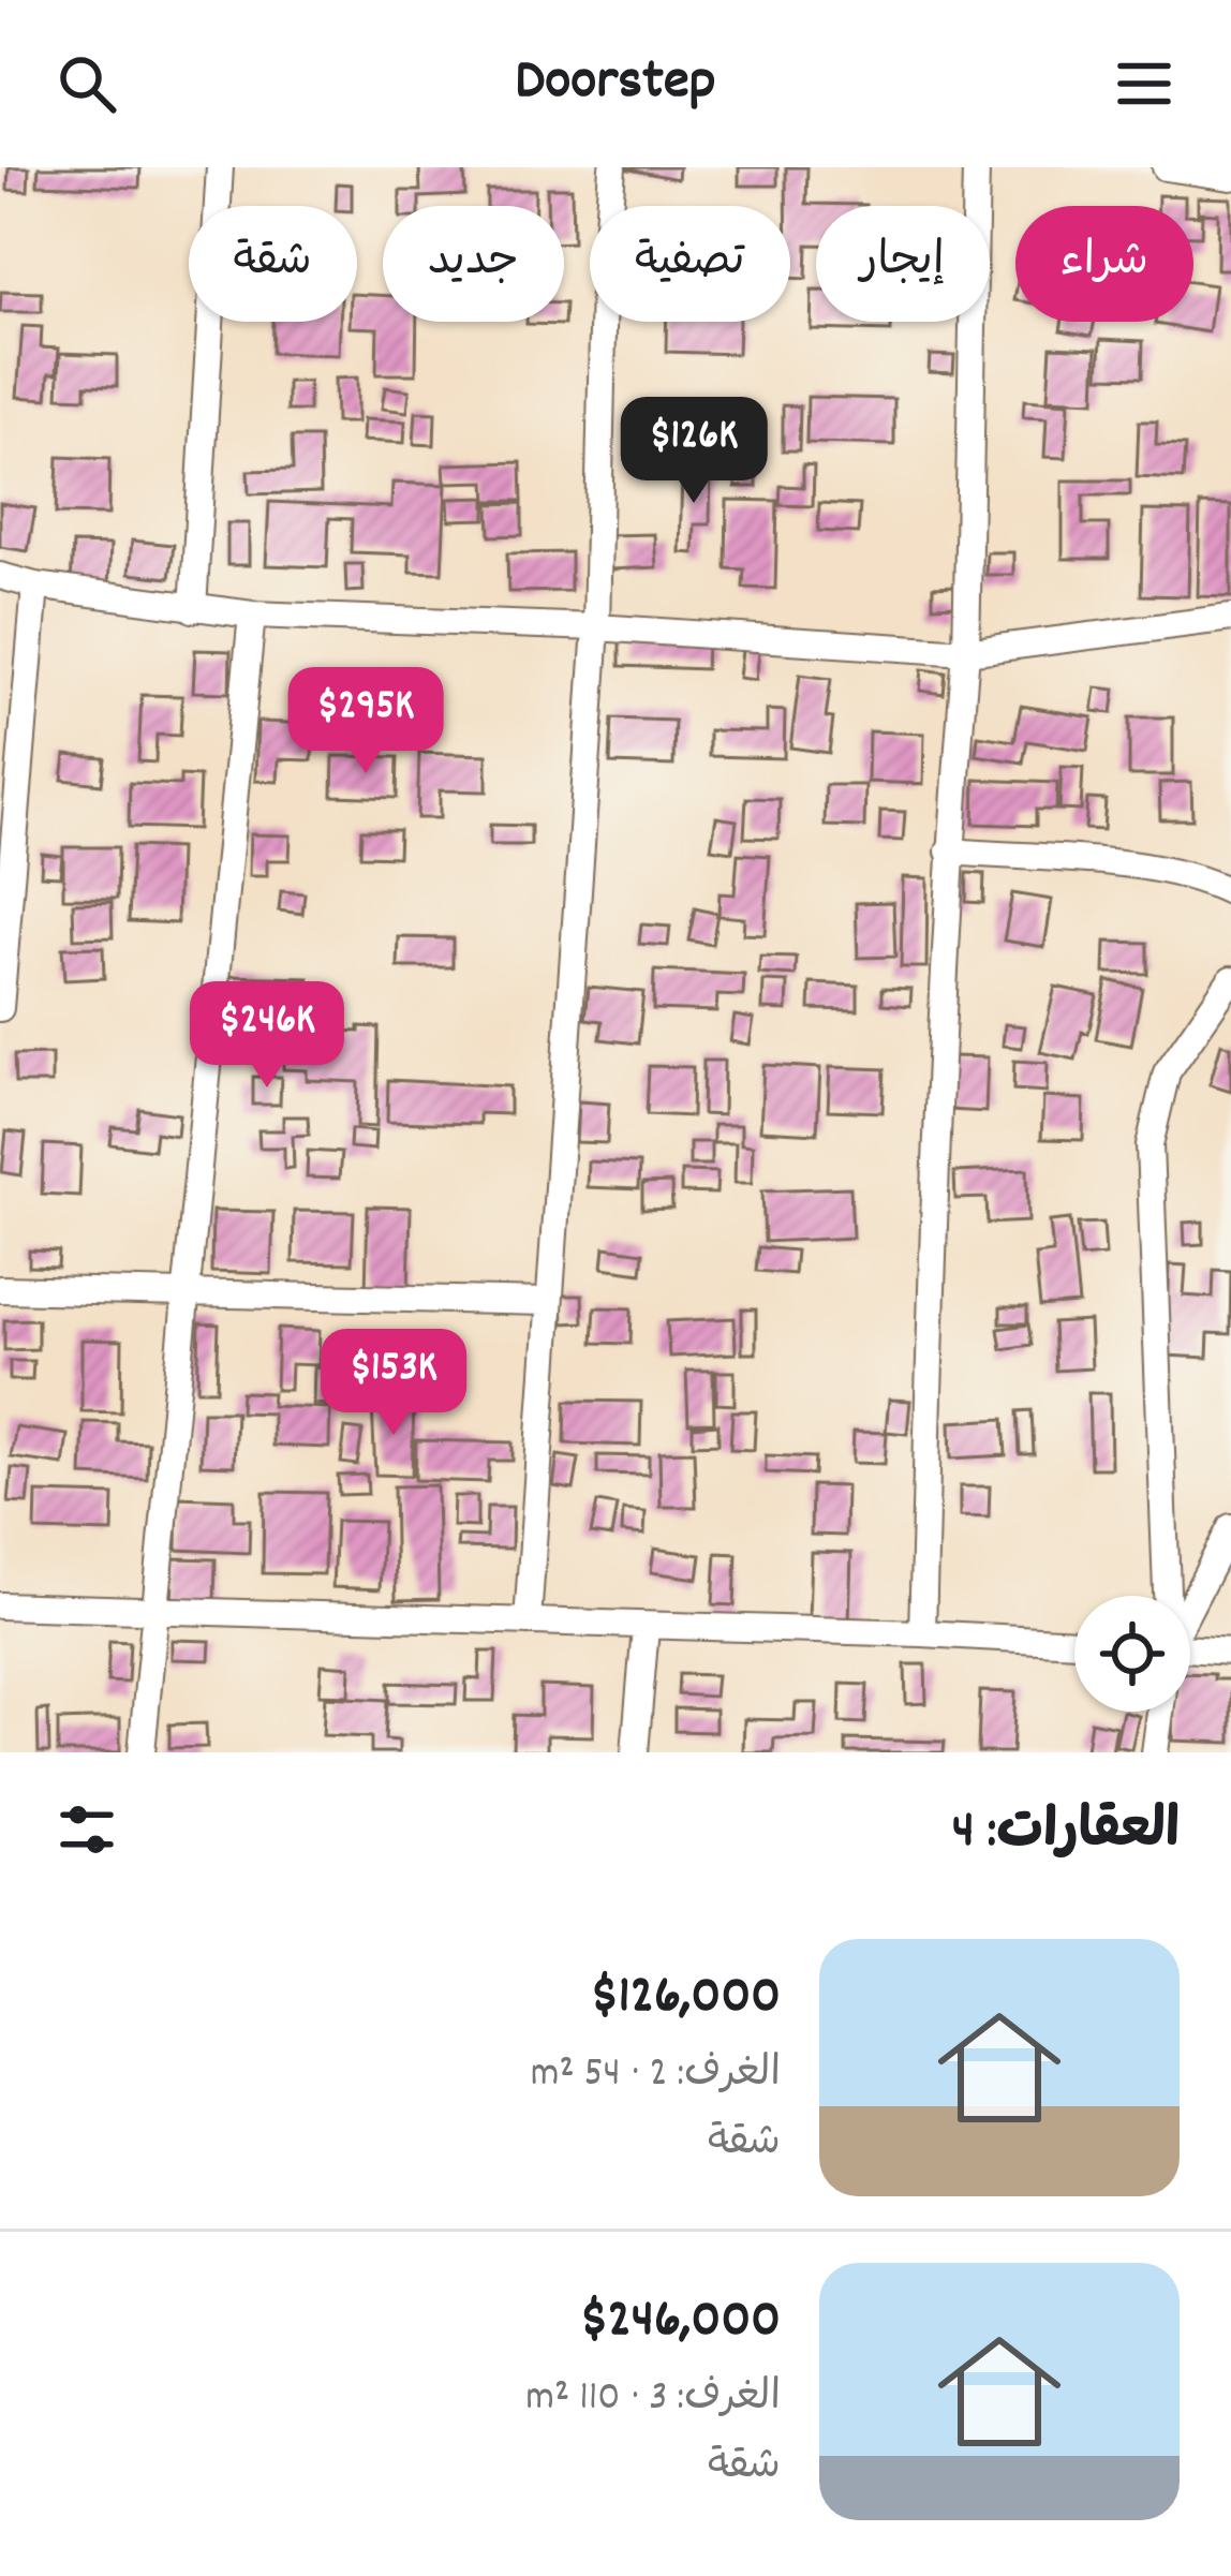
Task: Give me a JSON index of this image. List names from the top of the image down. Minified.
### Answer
{"page":{"header":"Doorstep","chip":["شراء","إيجار","تصفية","جديد","شقة"],"price":["$126K","$295K","$246K","$153K"],"heading":"العقارات: 4","list":[{"name":"$126,000","note":"الغرف: 2 · 54 m² · شقة"},{"name":"$246,000","note":"الغرف: 3 · 110 m² · شقة"}]}}
